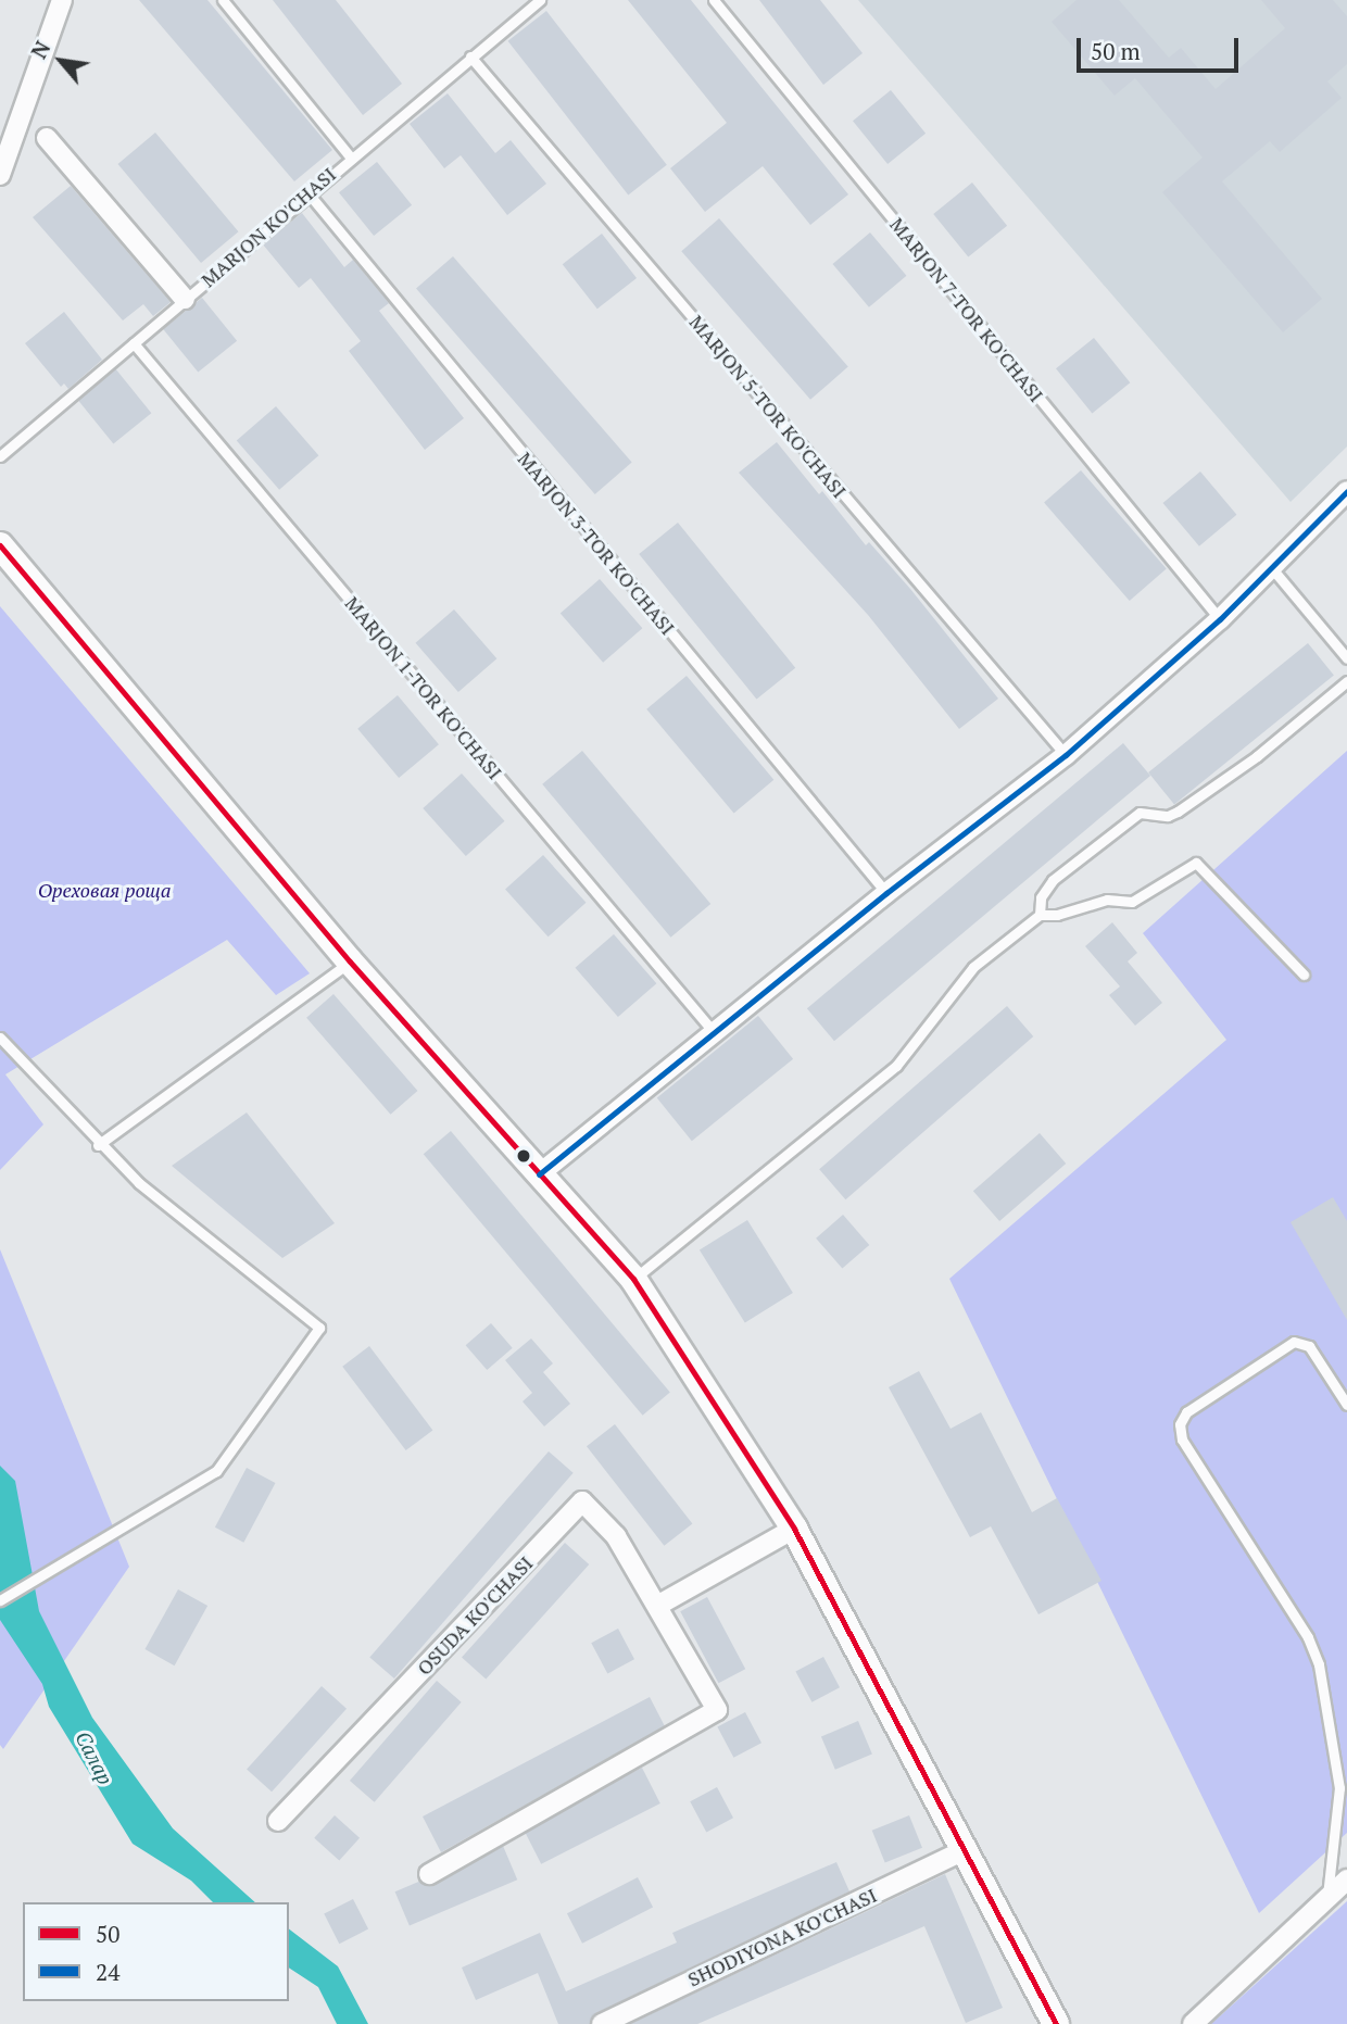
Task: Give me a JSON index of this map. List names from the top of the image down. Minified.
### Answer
{"streets":{"street":["OSUDA KO'CHASI","SHODIYONA KO'CHASI"],"lane":["MARJON KO'CHASI","MARJON 7-TOR KO'CHASI","MARJON 5-TOR KO'CHASI","MARJON 3-TOR KO'CHASI","MARJON 1-TOR KO'CHASI"]},"crossings":[["MARJON KO'CHASI","MARJON 5-TOR KO'CHASI"],["MARJON KO'CHASI","MARJON 3-TOR KO'CHASI"],["MARJON KO'CHASI","MARJON 1-TOR KO'CHASI"]],"water":["Салар"],"parks":["Ореховая роща"],"lines":["transit line 24","transit line 50"],"legend":["50","24"],"scale_bar":"50 m","north":"top left"}
